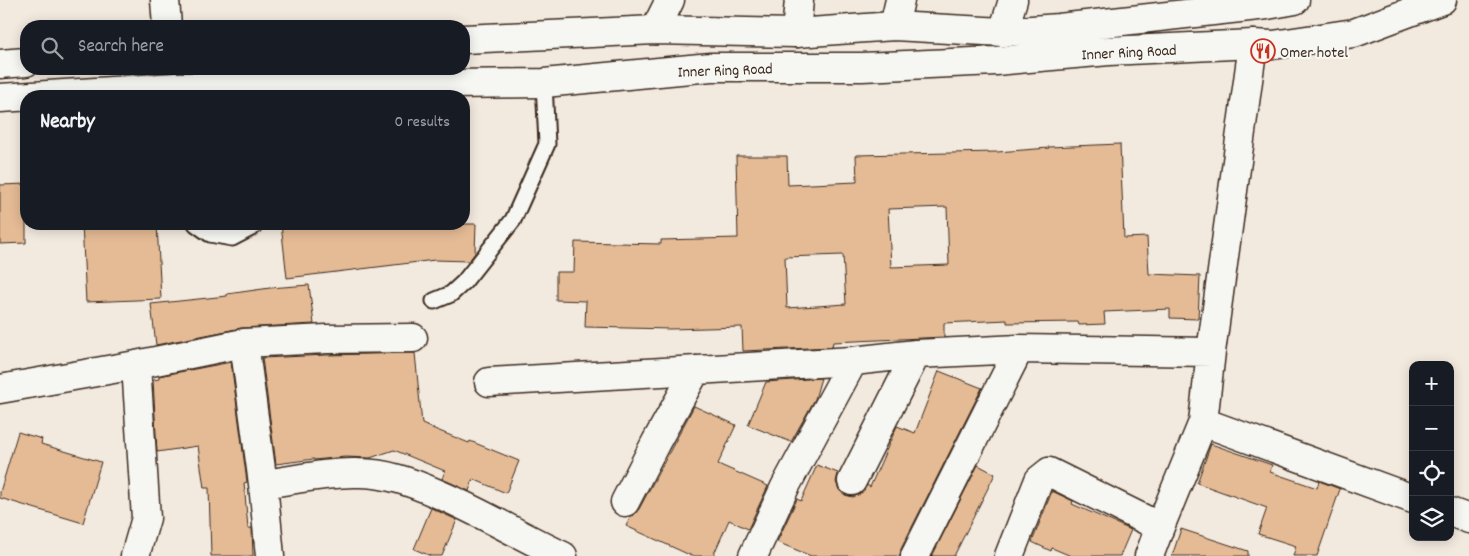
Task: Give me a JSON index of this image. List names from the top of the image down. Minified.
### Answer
{"streets":{"main road":["Inner Ring Road"]},"places":{"restaurant":["Omer hotel"]},"page":{"search":"Search here","heading":["Nearby","0 results"],"map_buttons":["+","−"]}}
